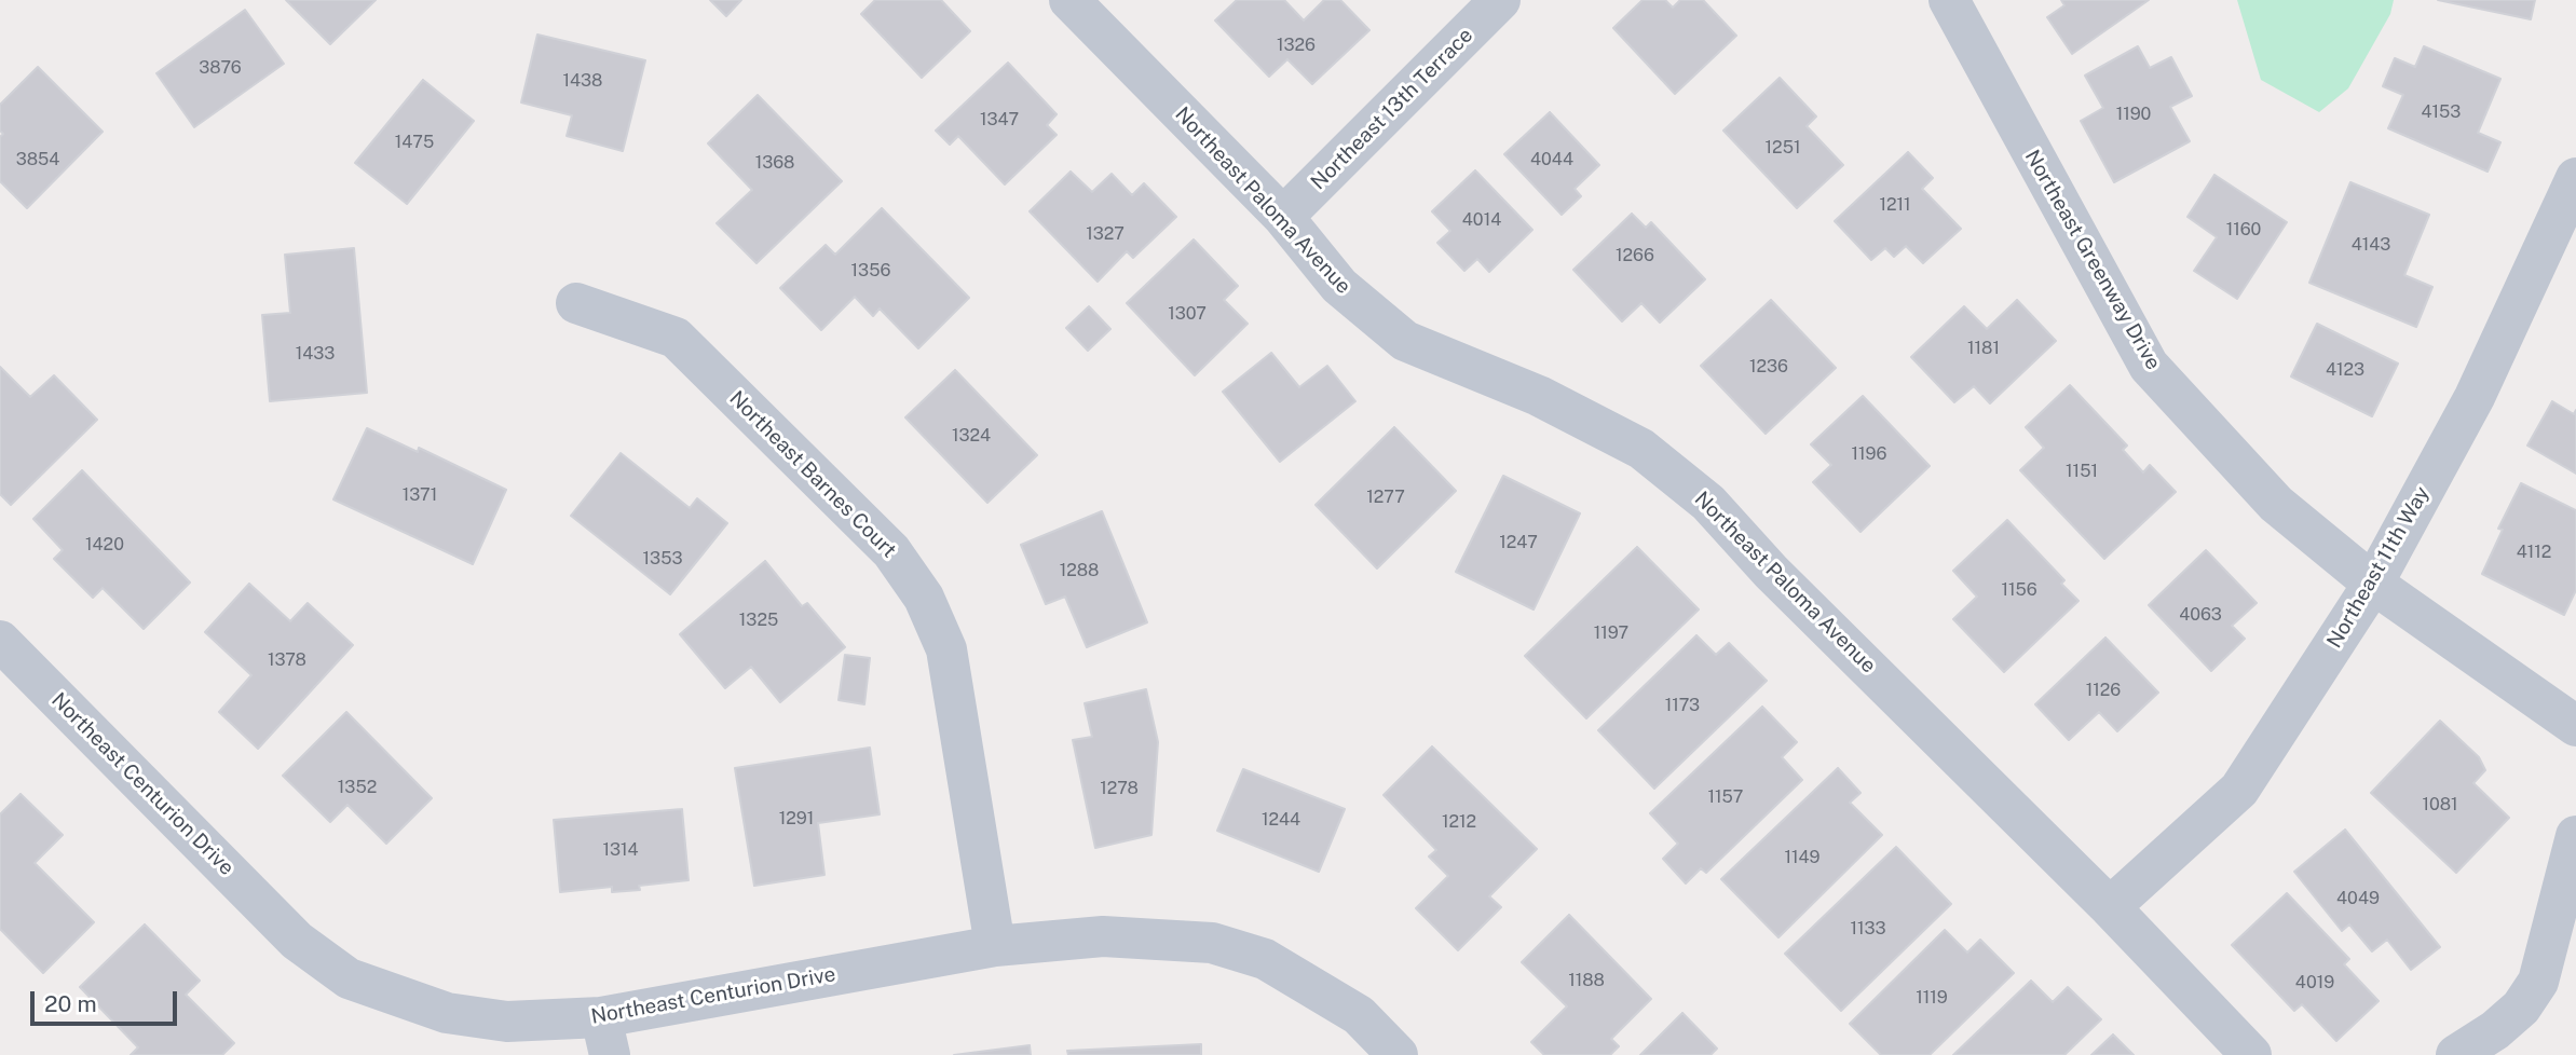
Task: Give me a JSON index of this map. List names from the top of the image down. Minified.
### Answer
{"streets":{"street":["Northeast 13th Terrace","Northeast Paloma Avenue","Northeast Greenway Drive","Northeast Barnes Court","Northeast 11th Way","Northeast Centurion Drive"]},"crossings":[["Northeast 13th Terrace","Northeast Paloma Avenue"],["Northeast Paloma Avenue","Northeast 11th Way"],["Northeast Greenway Drive","Northeast 11th Way"],["Northeast Barnes Court","Northeast Centurion Drive"]],"house_numbers":["1326","3876","1438","4153","1190","1347","1475","1251","3854","4044","1368","1211","4014","1160","1327","4143","1266","1356","1307","1181","1433","1236","4123","1324","1196","1151","1371","1277","1247","1420","4112","1353","1288","1156","4063","1325","1197","1378","1126","1173","1352","1278","1157","1081","1291","1244","1212","1314","1149","4049","1133","1188","4019","1119"],"scale_bar":"20 m"}
